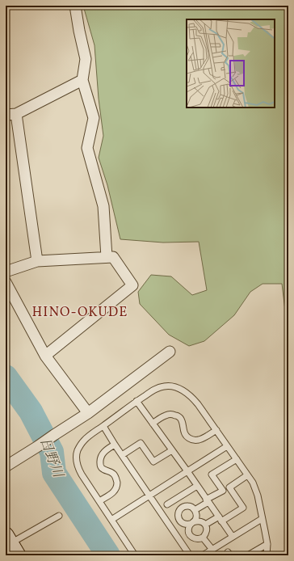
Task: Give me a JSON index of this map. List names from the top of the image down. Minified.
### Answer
{"districts":["HINO-OKUDE"],"water":["日野川"]}
